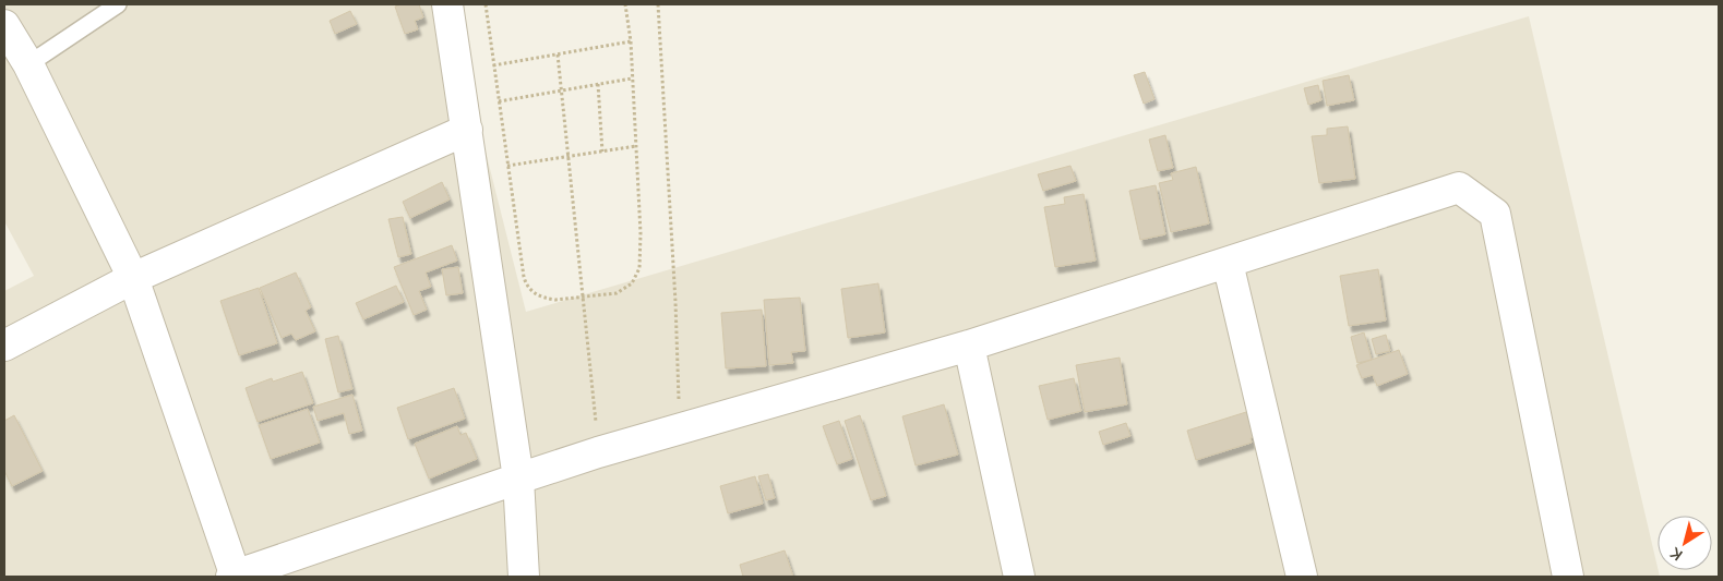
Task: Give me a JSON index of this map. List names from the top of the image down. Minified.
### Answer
{"north":"bottom left"}
